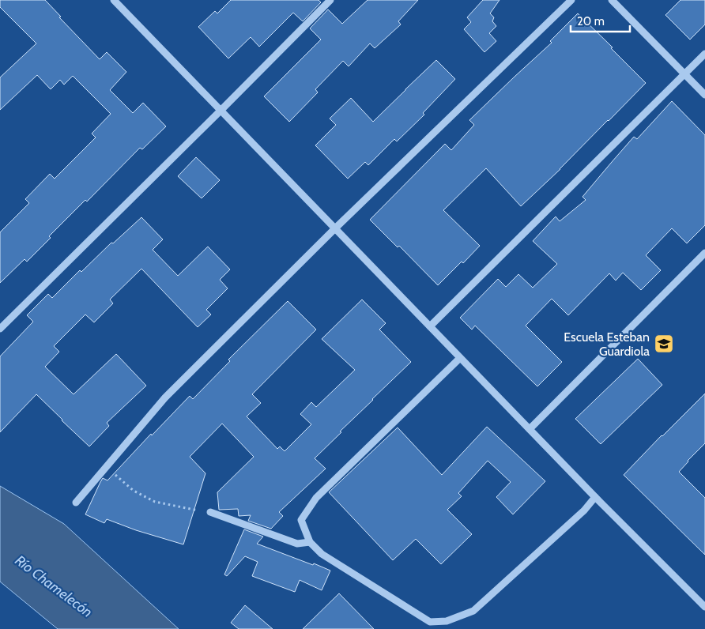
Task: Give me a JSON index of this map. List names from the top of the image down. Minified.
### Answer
{"water":["Río Chamelecón"],"places":{"school or university":["Escuela Esteban Guardiola"]},"scale_bar":"20 m"}
